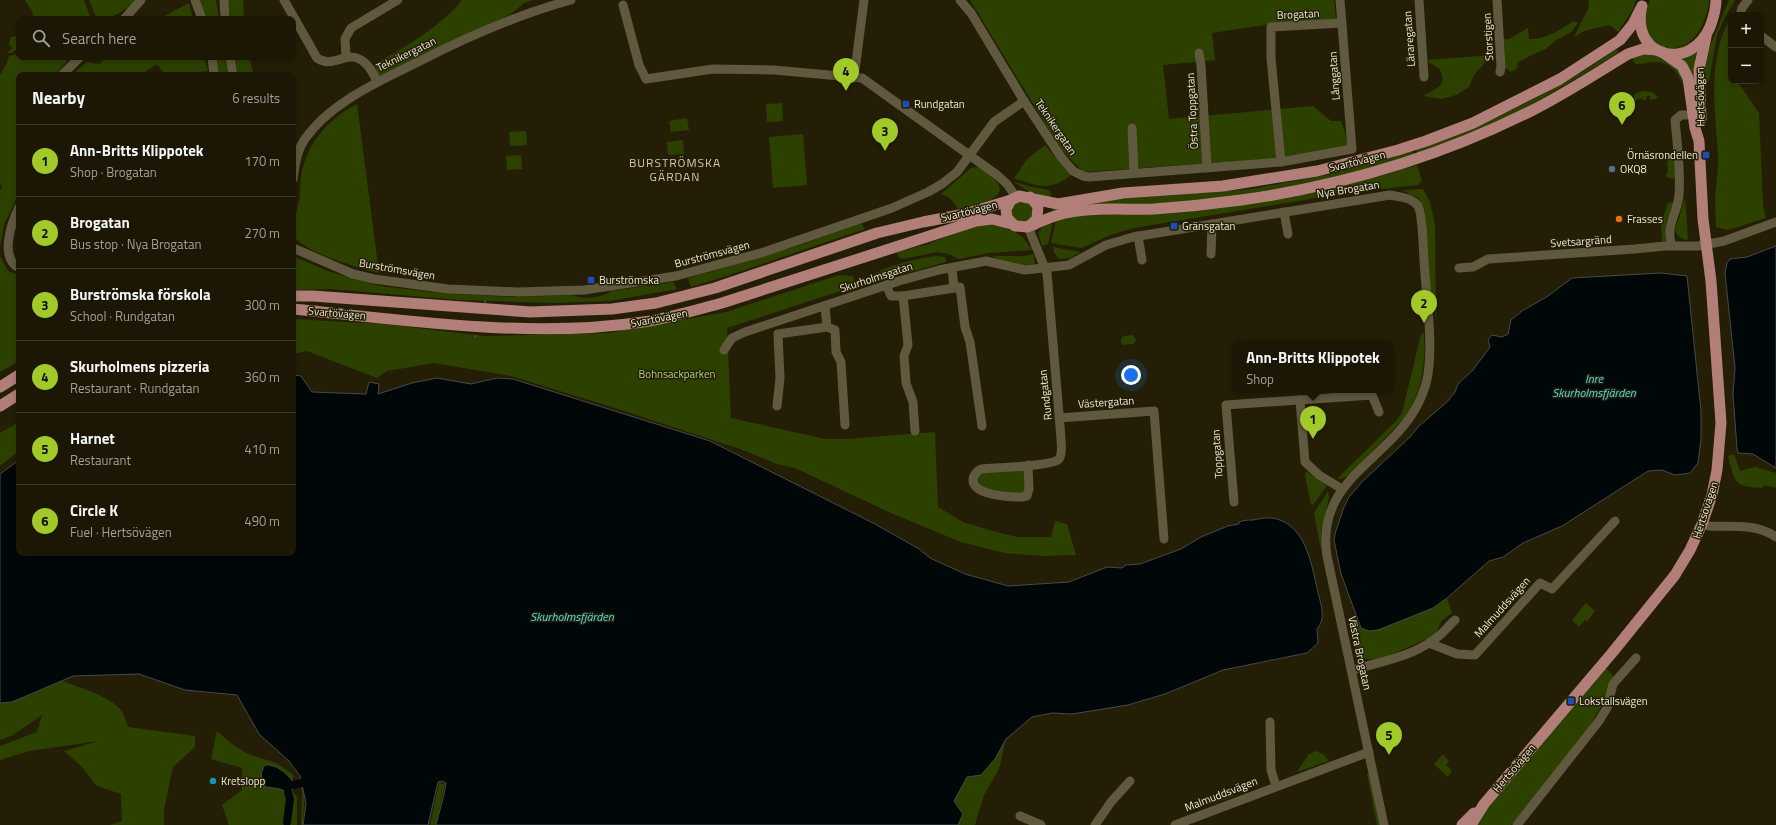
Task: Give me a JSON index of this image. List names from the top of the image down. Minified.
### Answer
{"streets":{"main road":["Hertsövägen","Svartövägen"],"street":["Brogatan","Storstigen","Läraregatan","Teknikergatan","Långgatan","Östra Toppgatan","Nya Brogatan","Svetsargränd","Burströmsvägen","Skurholmsgatan","Rundgatan","Västergatan","Toppgatan","Malmuddsvägen","Västra Brogatan"]},"crossings":[["Brogatan","Teknikergatan"],["Brogatan","Långgatan"],["Teknikergatan","Långgatan"],["Teknikergatan","Östra Toppgatan"],["Teknikergatan","Burströmsvägen"],["Hertsövägen","Svartövägen"],["Hertsövägen","Svetsargränd"],["Svartövägen","Rundgatan"],["Nya Brogatan","Skurholmsgatan"],["Nya Brogatan","Rundgatan"],["Nya Brogatan","Västra Brogatan"],["Skurholmsgatan","Rundgatan"],["Rundgatan","Västergatan"],["Malmuddsvägen","Västra Brogatan"]],"districts":["BURSTRÖMSKA GÄRDAN"],"water":["Inre Skurholmsfjärden","Skurholmsfjärden"],"parks":["Bohnsackparken"],"places":{"transit":["Rundgatan","Örnäsrondellen","Gränsgatan","Burströmska","Lokstallsvägen"],"other":["OKQ8","Frasses","Kretslopp"]},"page":{"map_buttons":["+","−"],"search":"Search here","pins":["4","6","3","2","1","5"],"heading":["Nearby","6 results"],"list":[{"mark":"1","name":"Ann-Britts Klippotek","note":"Shop · Brogatan","value":"170 m"},{"mark":"2","name":"Brogatan","note":"Bus stop · Nya Brogatan","value":"270 m"},{"mark":"3","name":"Burströmska förskola","note":"School · Rundgatan","value":"300 m"},{"mark":"4","name":"Skurholmens pizzeria","note":"Restaurant · Rundgatan","value":"360 m"},{"mark":"5","name":"Harnet","note":"Restaurant","value":"410 m"},{"mark":"6","name":"Circle K","note":"Fuel · Hertsövägen","value":"490 m"}],"popup":["Ann-Britts Klippotek","Shop"]}}
